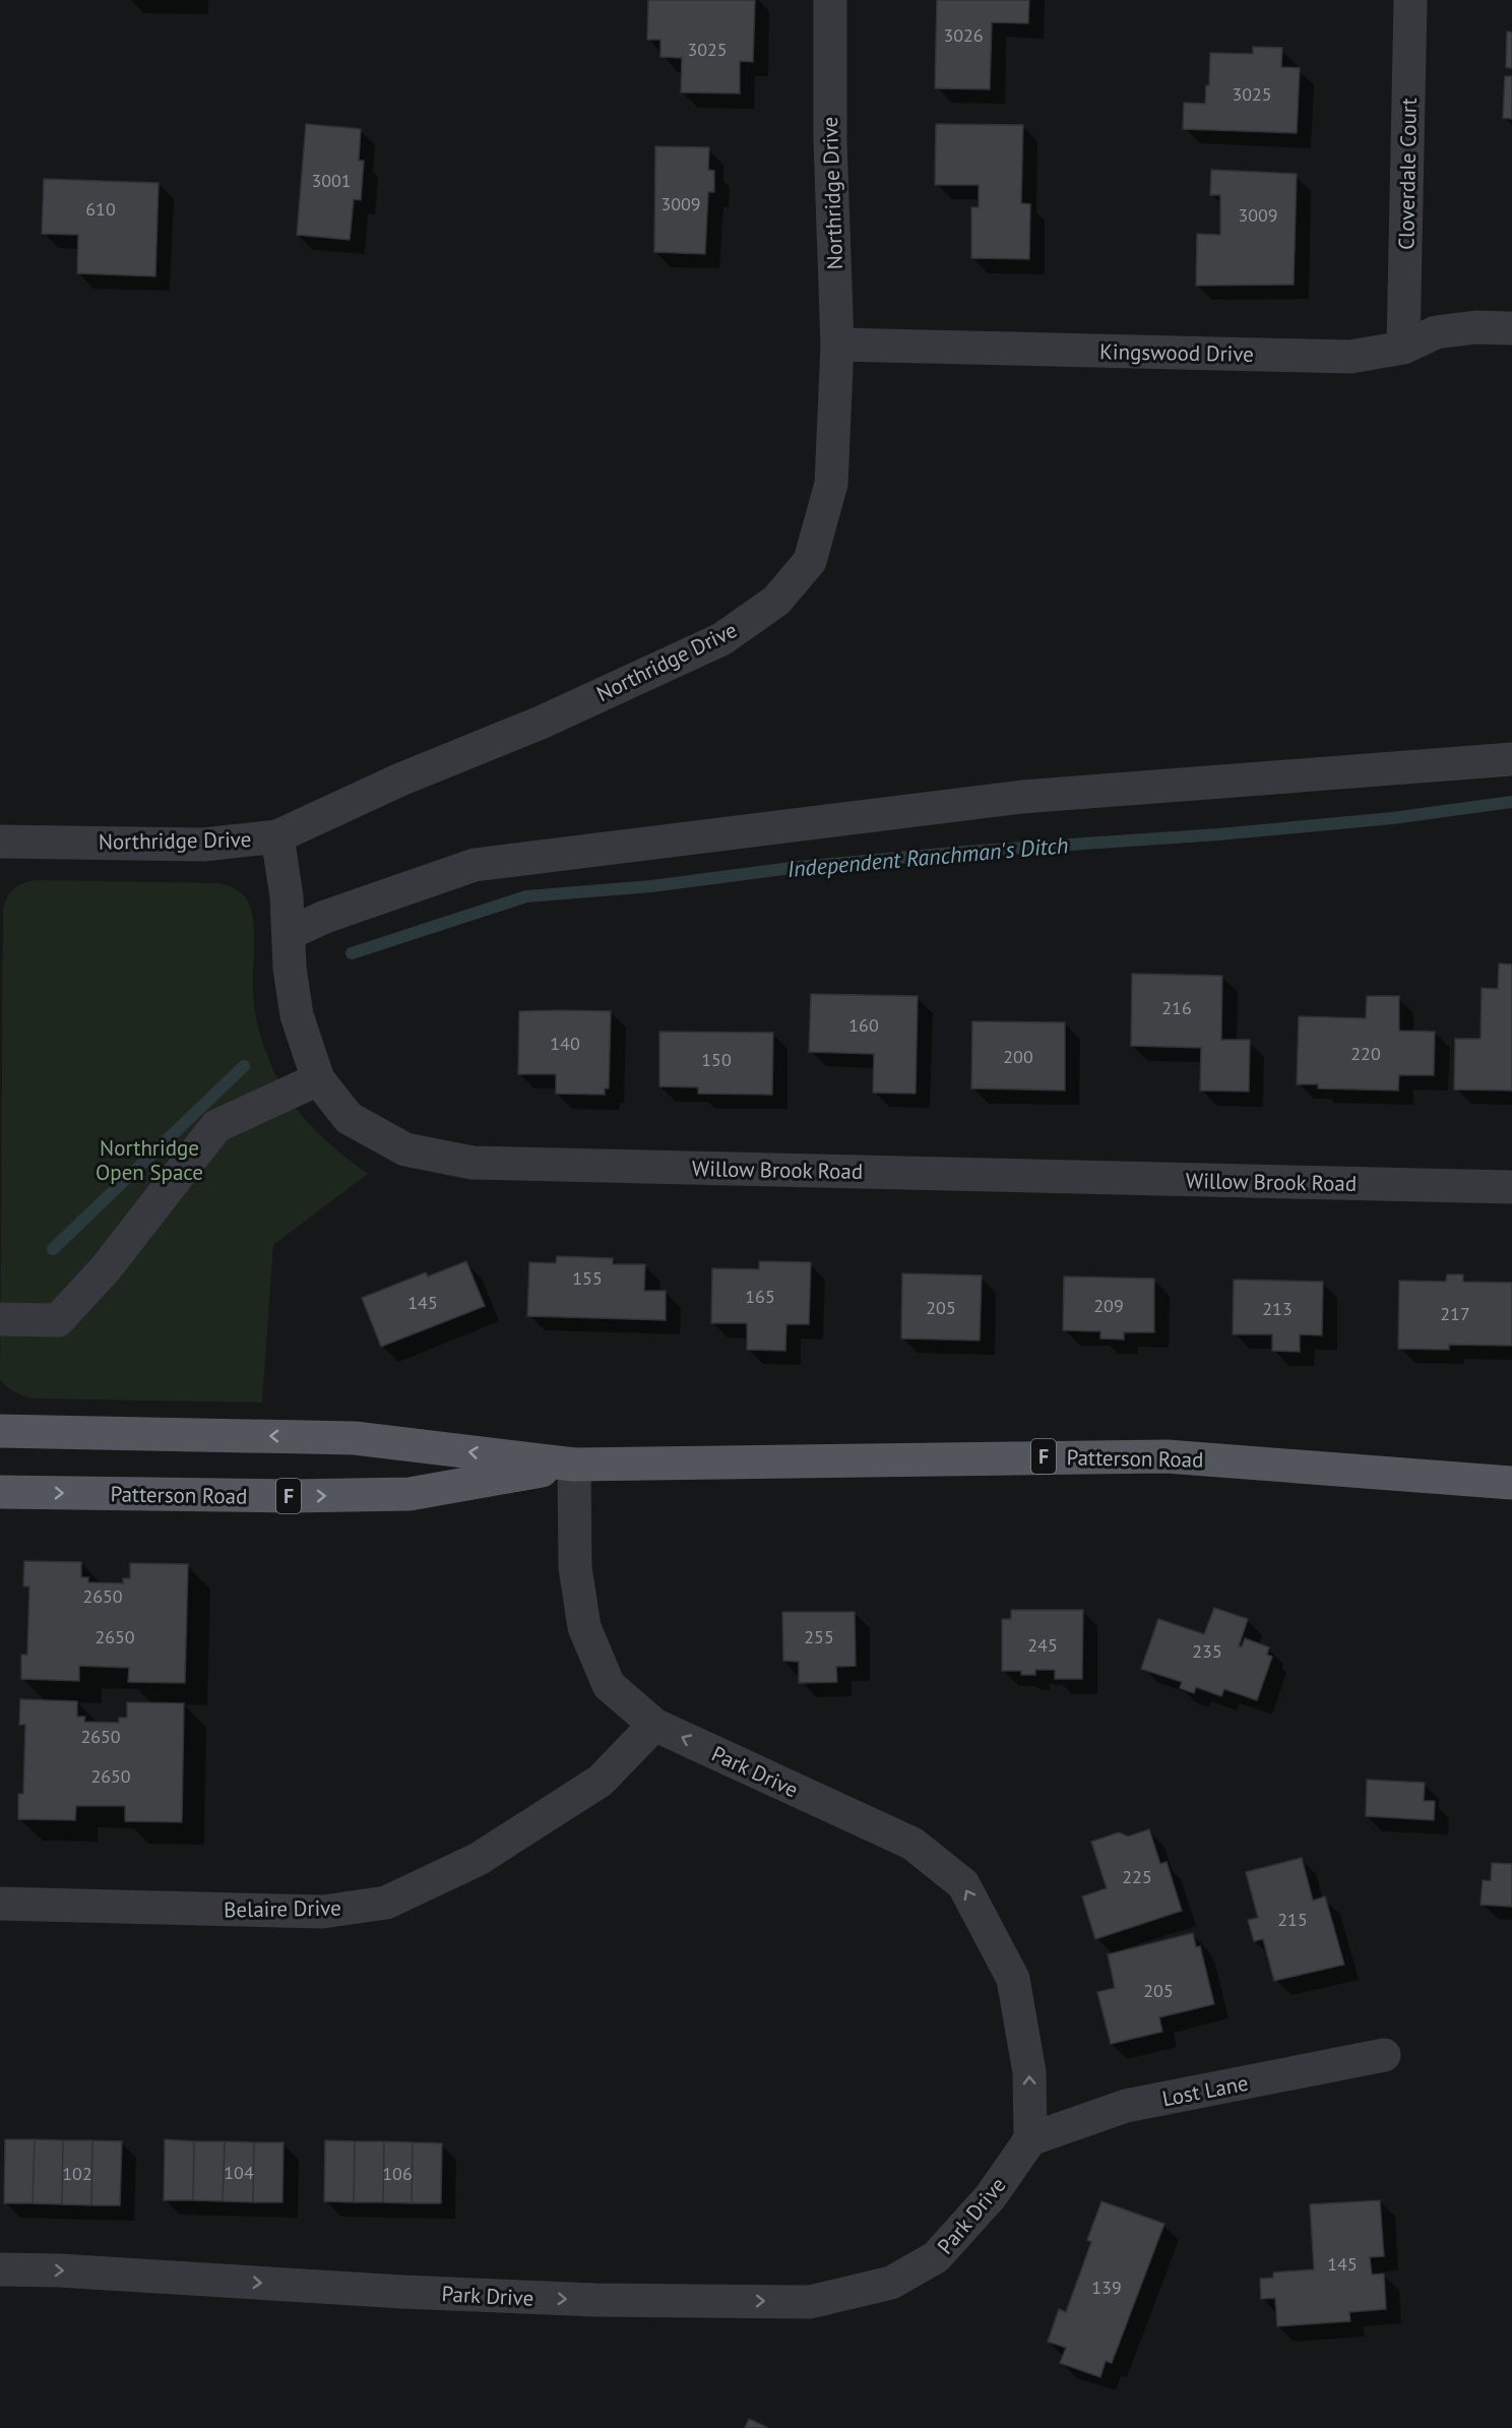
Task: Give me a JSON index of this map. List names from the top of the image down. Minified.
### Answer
{"streets":{"main road":["F","Patterson Road"],"street":["Cloverdale Court","Northridge Drive","Kingswood Drive","Willow Brook Road","Park Drive","Belaire Drive","Lost Lane"]},"crossings":[["Cloverdale Court","Kingswood Drive"],["Northridge Drive","Kingswood Drive"],["Northridge Drive","Willow Brook Road"],["Patterson Road","Park Drive"],["Park Drive","Belaire Drive"],["Park Drive","Lost Lane"]],"water":["Independent Ranchman's Ditch"],"parks":["Northridge Open Space"],"house_numbers":["3026","3025","3025","3001","3009","610","3009","216","160","140","220","200","150","155","165","145","209","205","213","217","2650","2650","255","245","235","2650","2650","225","215","205","104","102","106","145","139"]}
